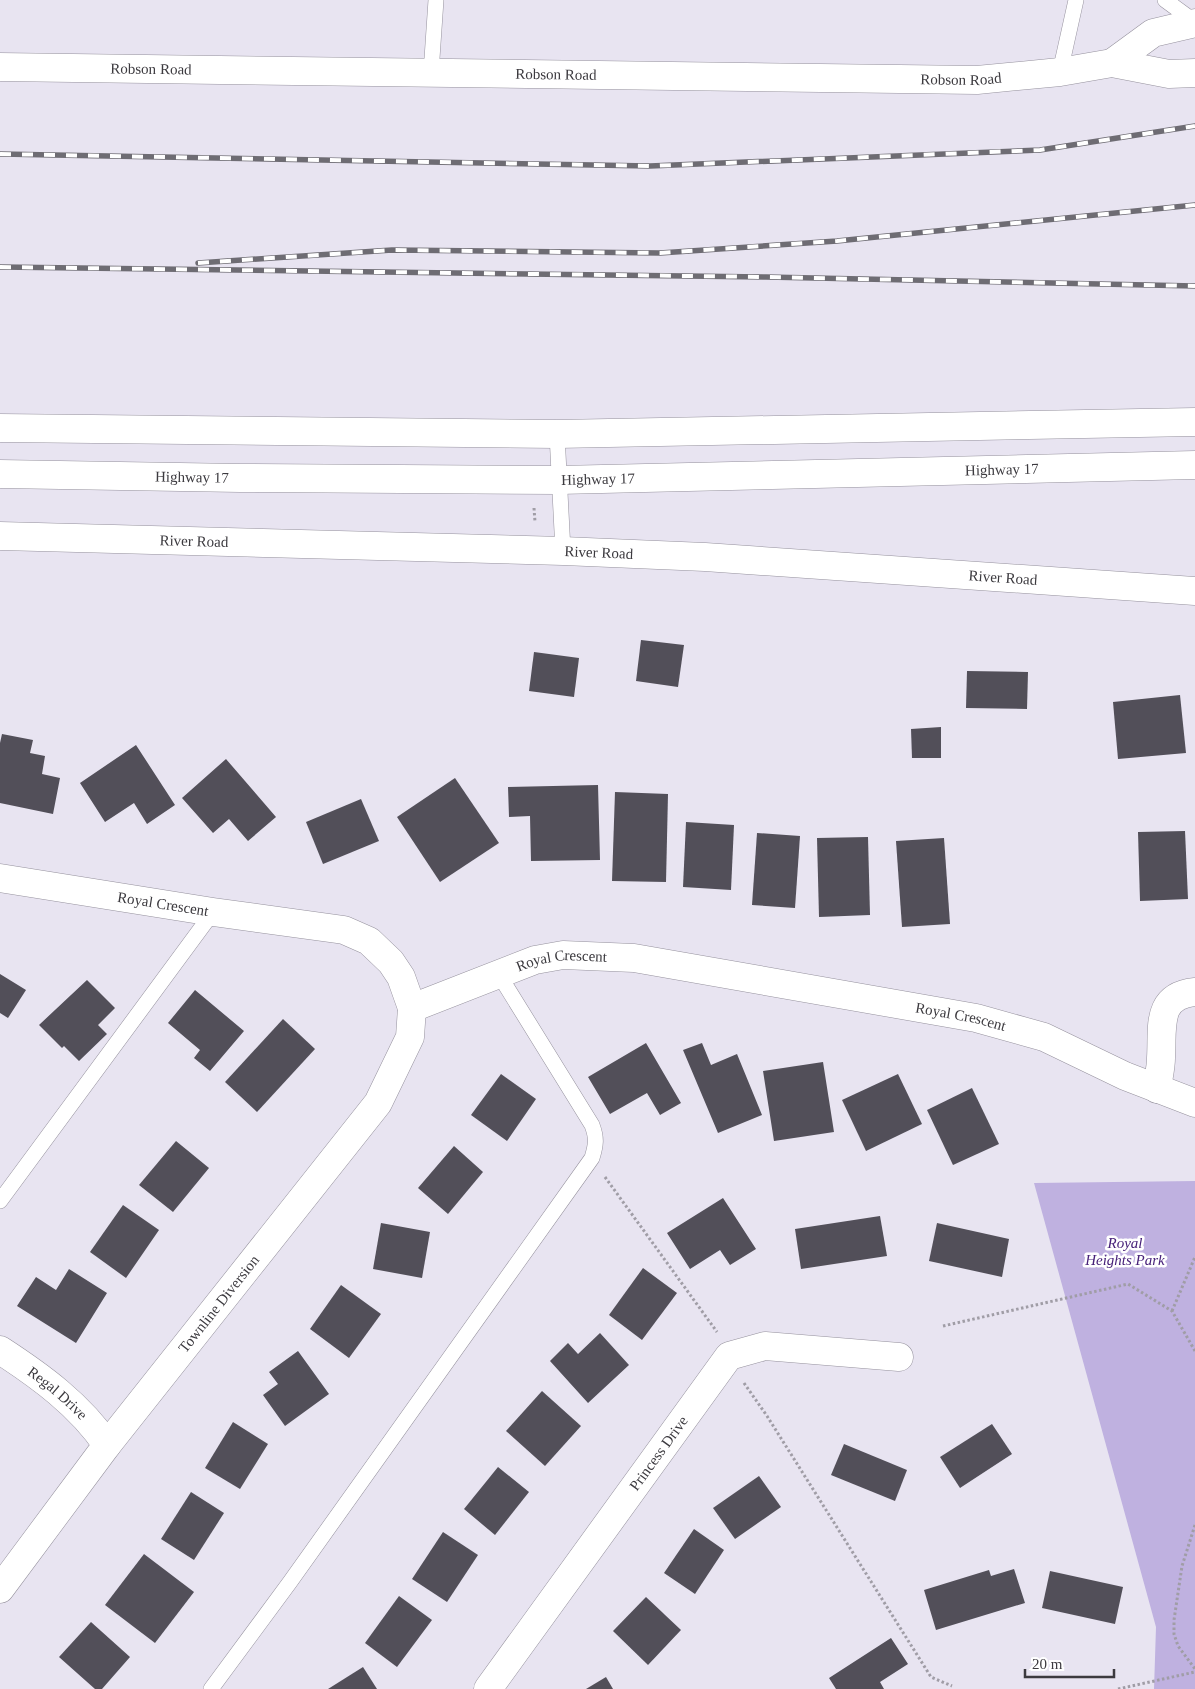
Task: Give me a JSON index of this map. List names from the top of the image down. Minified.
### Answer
{"streets":{"main road":["Robson Road","Highway 17","River Road","Royal Crescent","Townline Diversion","Regal Drive","Princess Drive"]},"crossings":[["Royal Crescent","Townline Diversion"],["Townline Diversion","Regal Drive"]],"parks":["Royal Heights Park"],"scale_bar":"20 m"}
